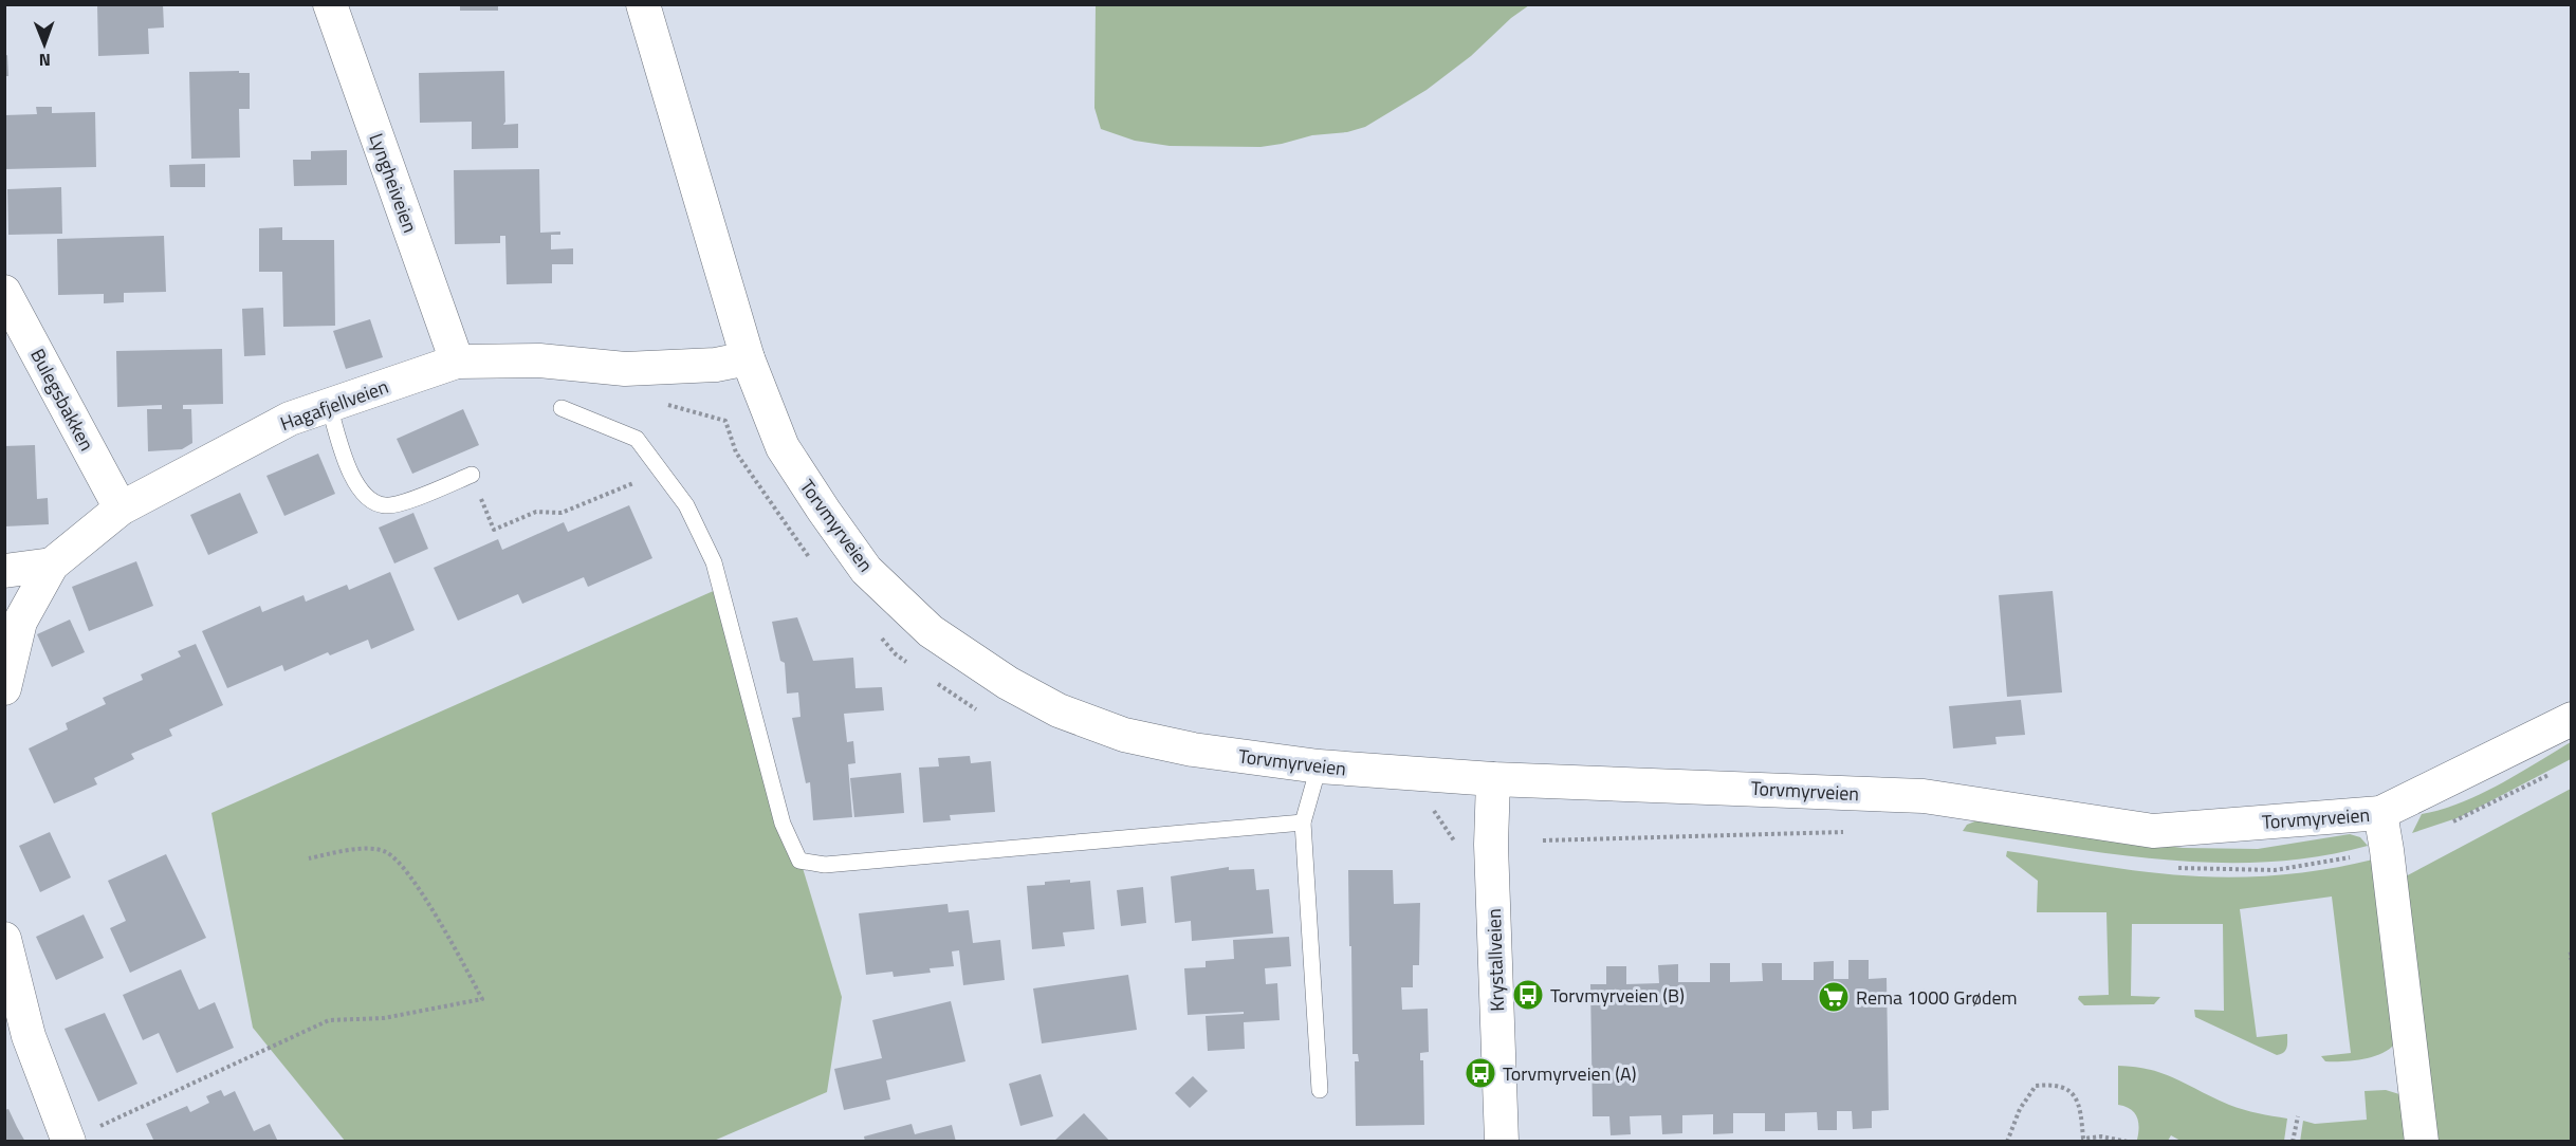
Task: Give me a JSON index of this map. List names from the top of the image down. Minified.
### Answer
{"streets":{"street":["Lyngheiveien","Bulegsbakken","Hagafjellveien","Torvmyrveien","Krystallveien"]},"crossings":[["Lyngheiveien","Hagafjellveien"],["Bulegsbakken","Hagafjellveien"],["Hagafjellveien","Torvmyrveien"],["Torvmyrveien","Krystallveien"]],"places":{"bus stop":["Torvmyrveien (B)","Torvmyrveien (A)"],"supermarket":["Rema 1000 Grødem"]},"north":"bottom"}
